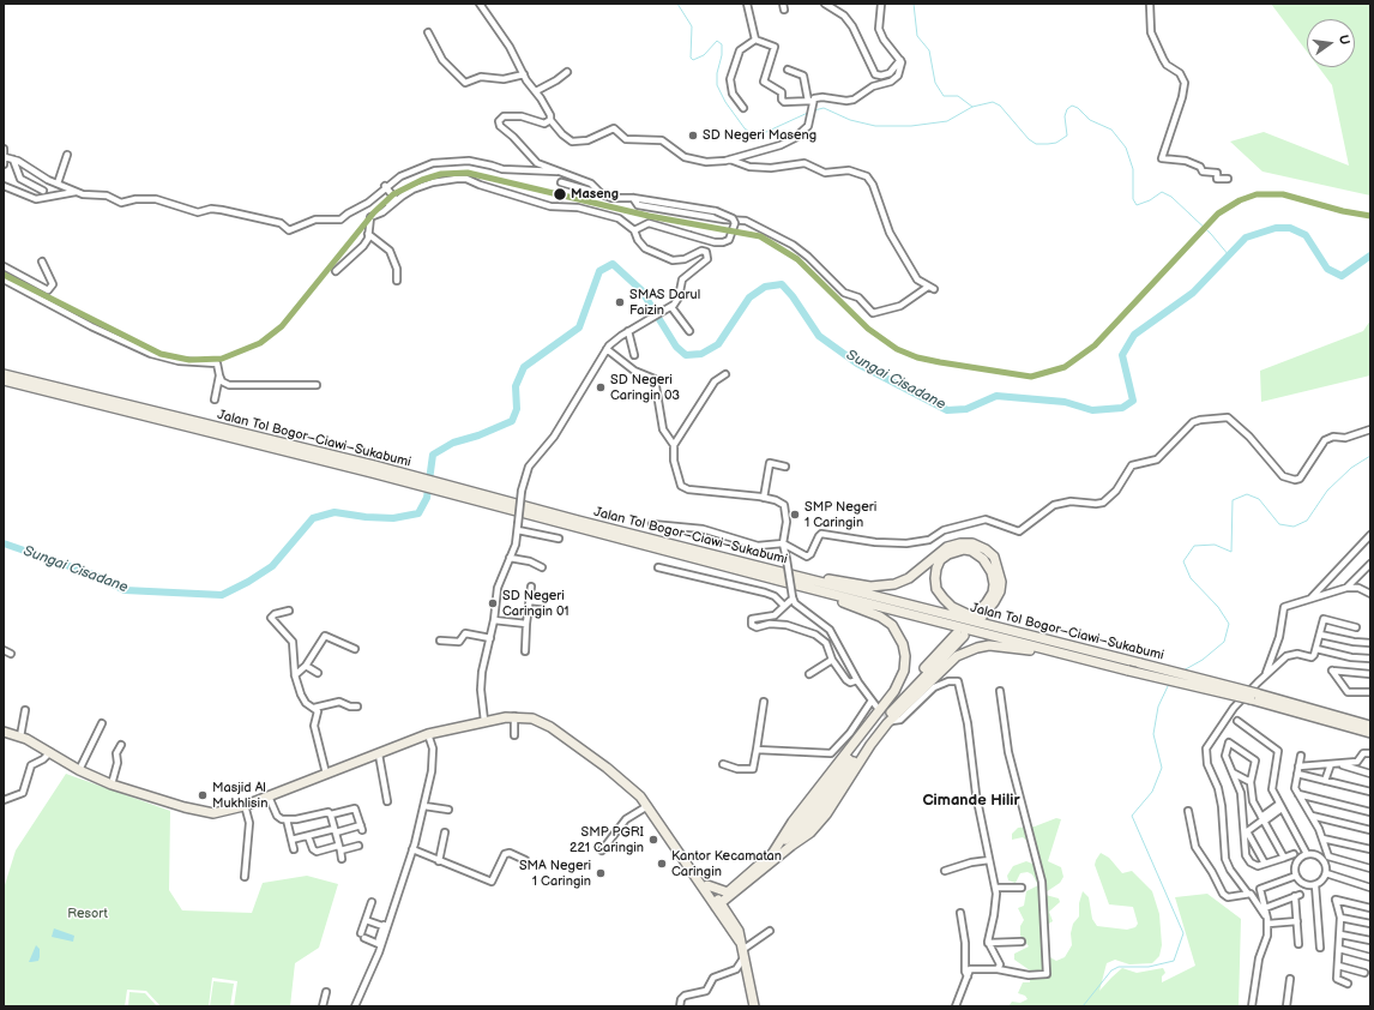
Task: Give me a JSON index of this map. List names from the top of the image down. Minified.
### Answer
{"streets":{"highway":["Jalan Tol Bogor–Ciawi–Sukabumi"]},"districts":["Cimande Hilir"],"water":["Sungai Cisadane"],"parks":["Resort"],"places":["SD Negeri Maseng","Maseng","SMAS Darul Faizin","SD Negeri Caringin 03","SMP Negeri 1 Caringin","SD Negeri Caringin 01","Masjid Al Mukhlisin","SMP PGRI 221 Caringin","Kantor Kecamatan Caringin","SMA Negeri 1 Caringin"],"north":"right"}
